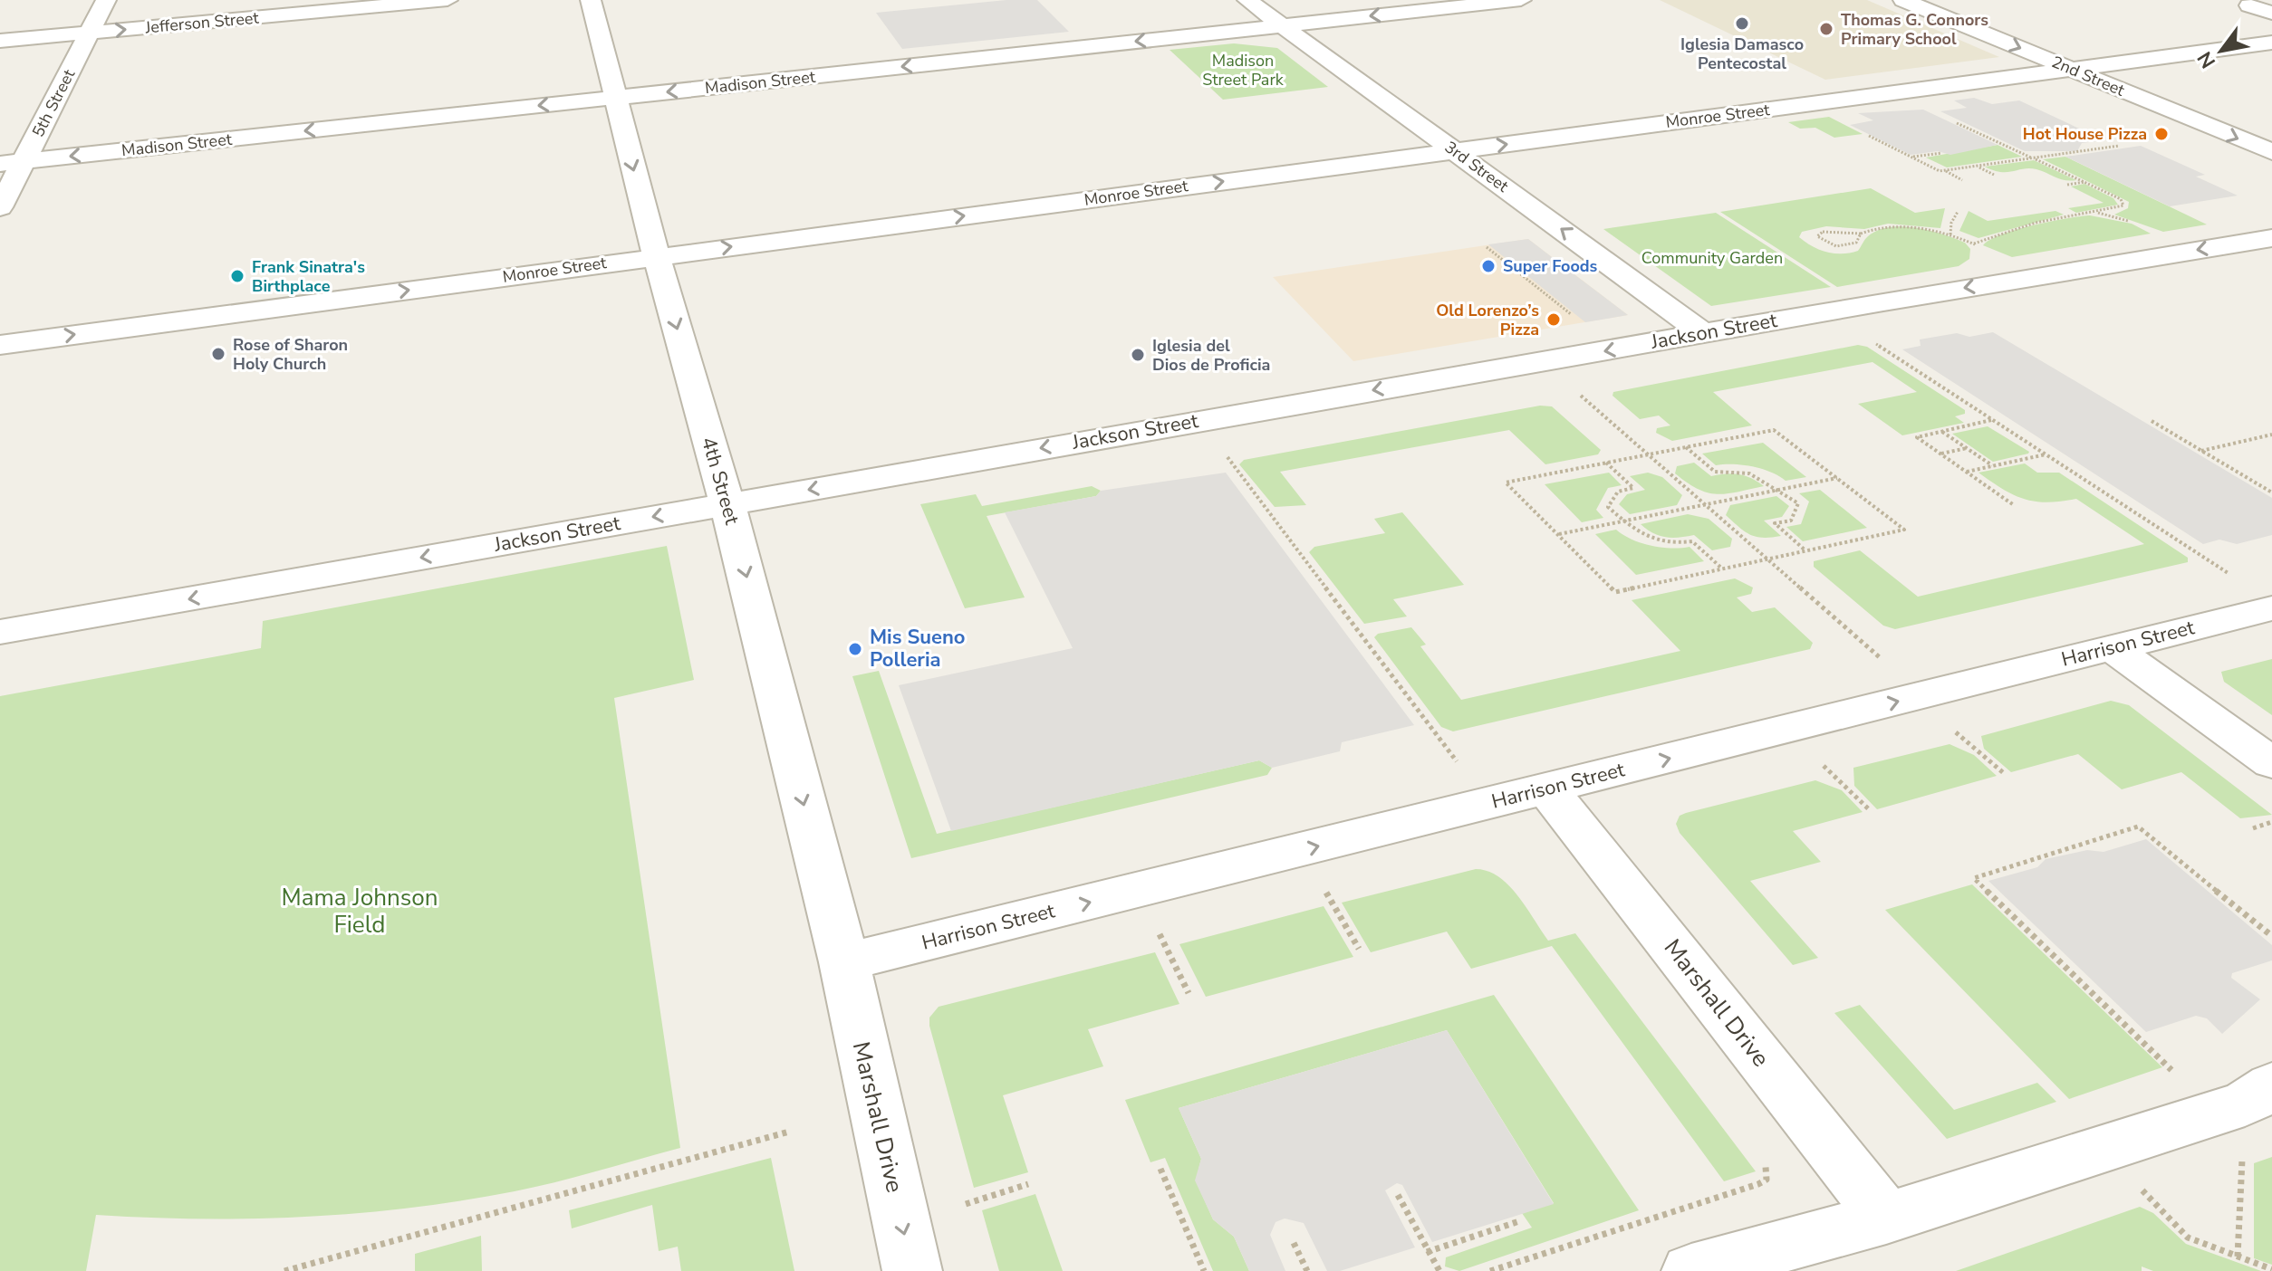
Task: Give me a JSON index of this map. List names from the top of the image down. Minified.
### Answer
{"streets":{"street":["Jefferson Street","2nd Street","Madison Street","5th Street","Monroe Street","3rd Street","Jackson Street","4th Street","Harrison Street","Marshall Drive"]},"crossings":[["Jefferson Street","5th Street"],["2nd Street","Monroe Street"],["Madison Street","5th Street"],["Madison Street","3rd Street"],["Madison Street","4th Street"],["Monroe Street","3rd Street"],["Monroe Street","4th Street"],["3rd Street","Jackson Street"],["Jackson Street","4th Street"],["4th Street","Harrison Street"],["4th Street","Marshall Drive"],["Harrison Street","Marshall Drive"]],"one_way":["Jefferson Street","2nd Street","Madison Street","Monroe Street","3rd Street","Jackson Street","4th Street","Harrison Street","Marshall Drive"],"parks":["Madison Street Park","Community Garden","Mama Johnson Field"],"places":["Iglesia Damasco Pentecostal","Thomas G. Connors Primary School","Hot House Pizza","Super Foods","Frank Sinatra's Birthplace","Old Lorenzo’s Pizza","Rose of Sharon Holy Church","Iglesia del Dios de Proficia","Mis Sueno Polleria"],"north":"bottom left"}
